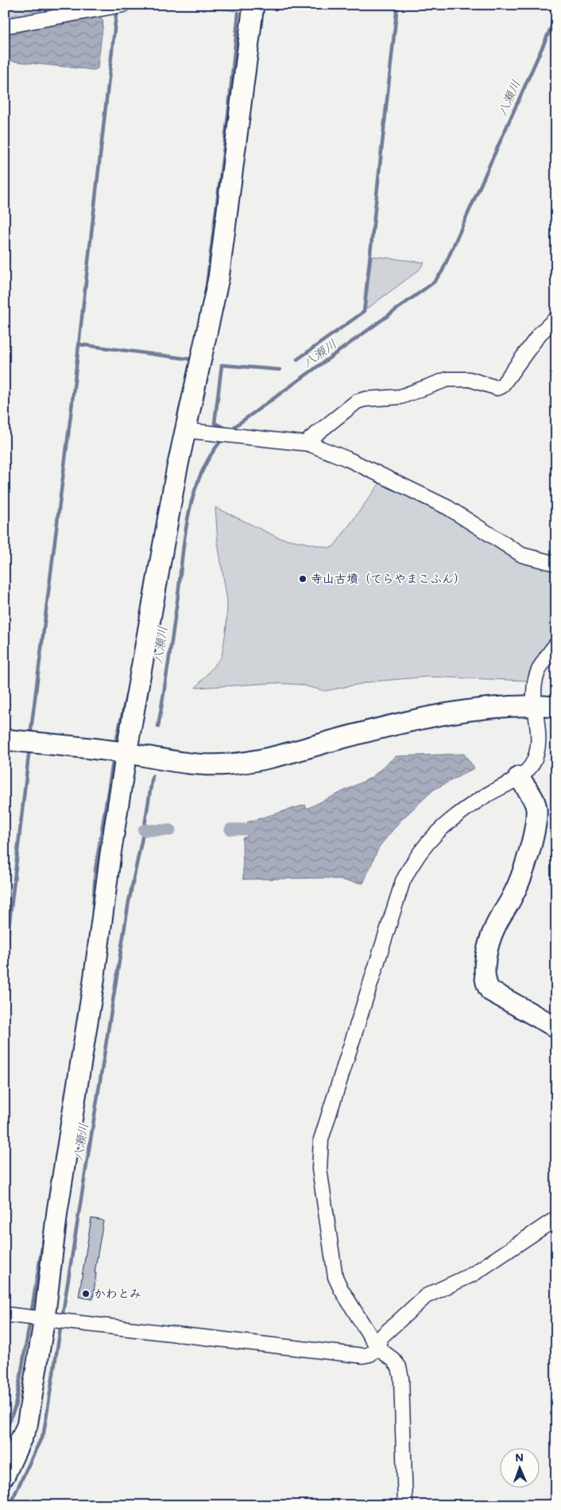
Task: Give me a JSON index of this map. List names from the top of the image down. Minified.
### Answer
{"water":["八瀬川"],"places":["寺山古墳（てらやまこふん）","かわとみ"],"north":"top"}
